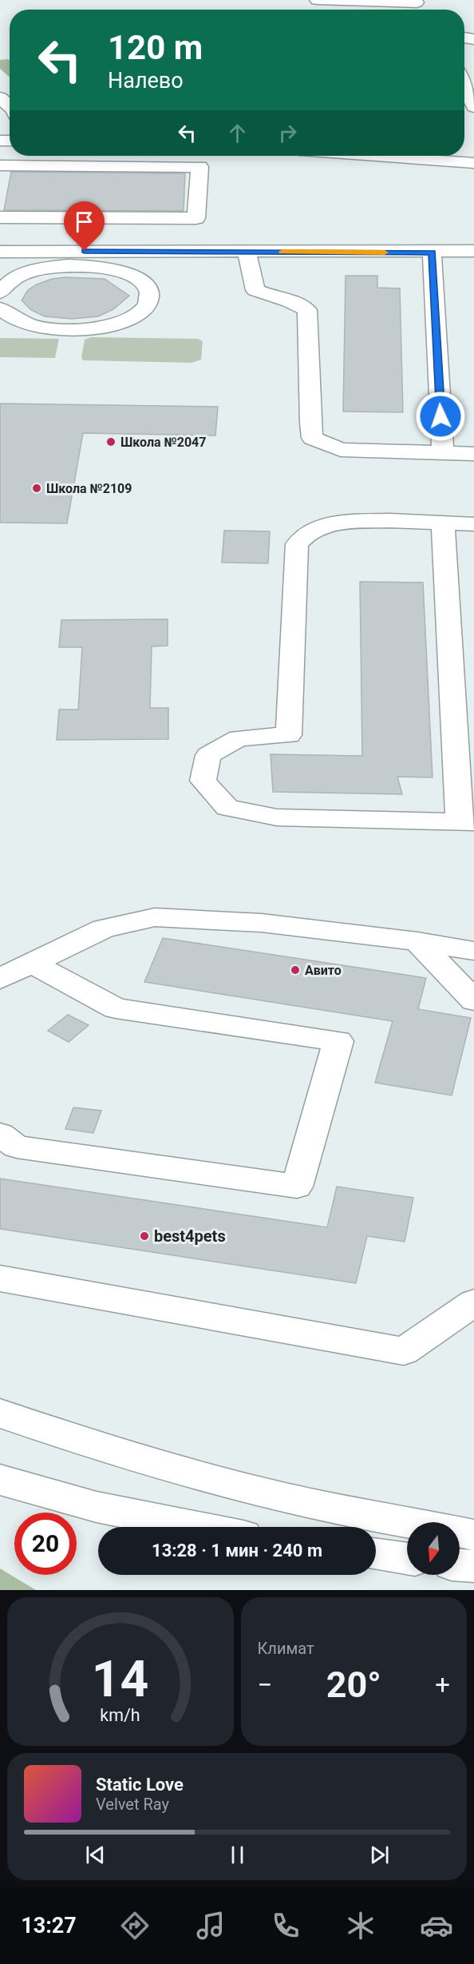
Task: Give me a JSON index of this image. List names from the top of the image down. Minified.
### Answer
{"places":["Школа №2047","Школа №2109","Авито","best4pets"],"north":"bottom","page":{"turn":["120 m","Налево"],"limit":"20","trip":"13:28 · 1 мин · 240 m","tile":"Климат","heat":["−","20°","+"],"song":["Static Love","Velvet Ray"],"tabs":"13:27","gauge":["14","km/h"]}}
